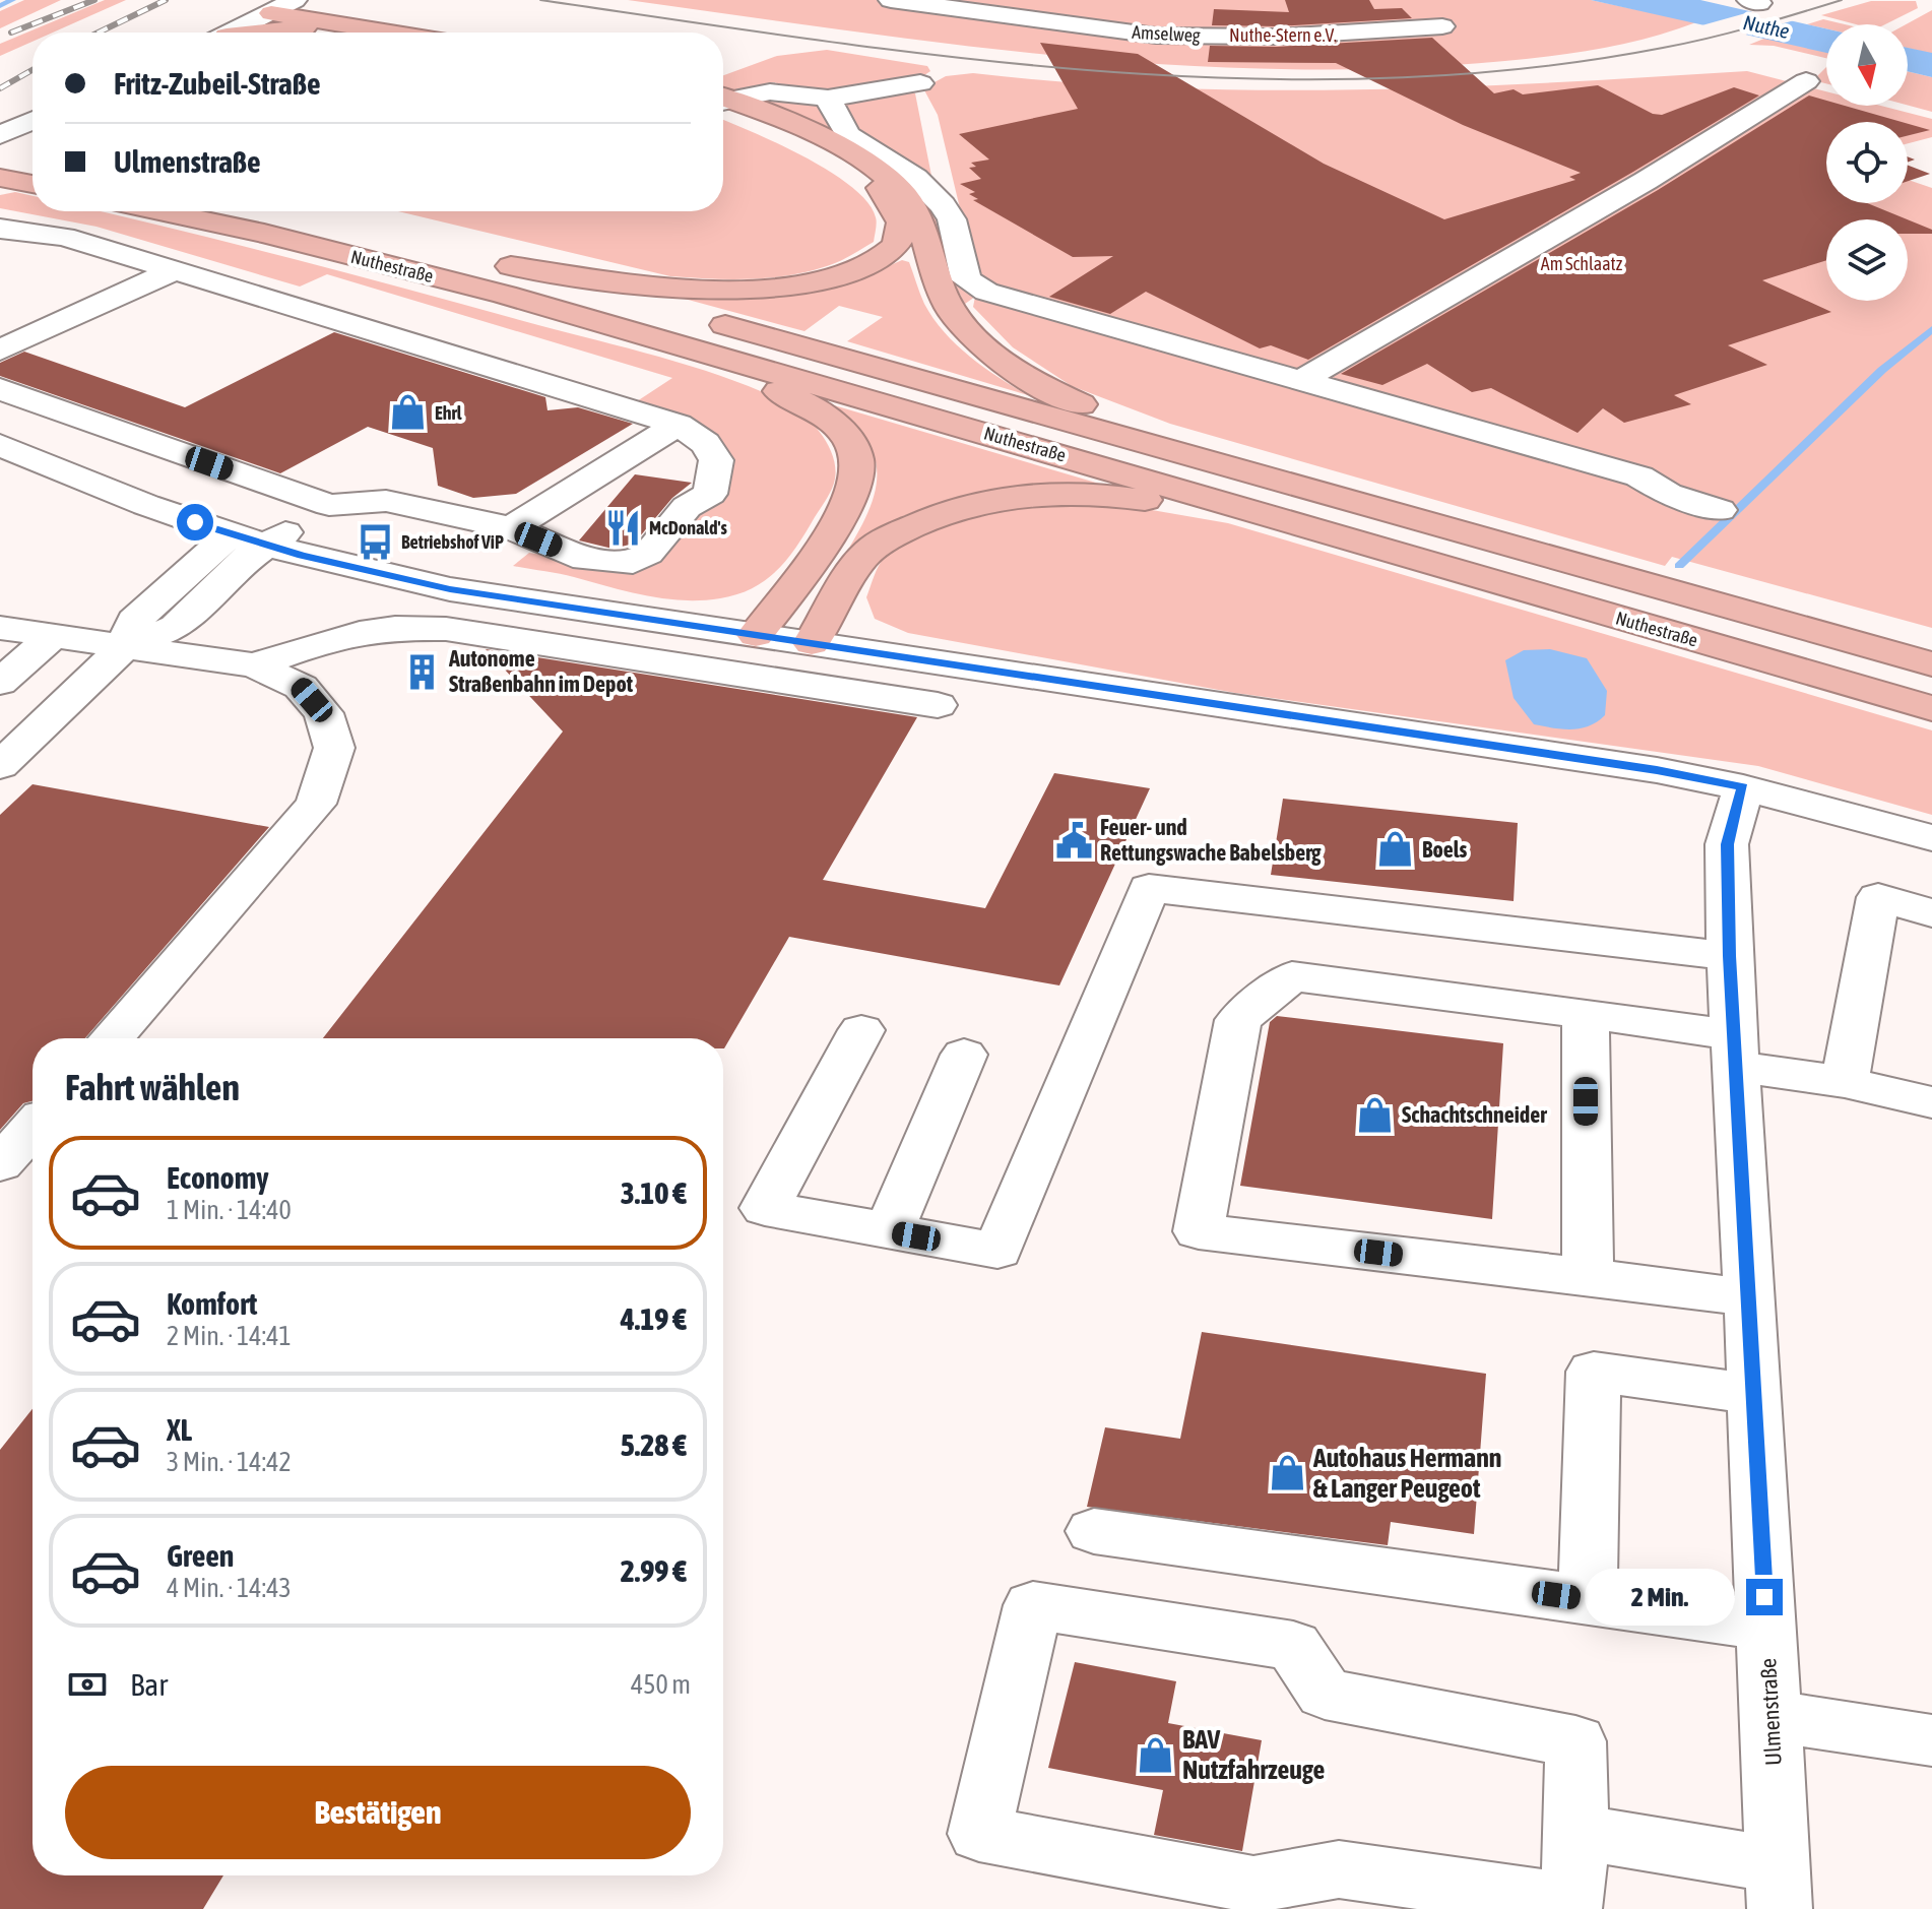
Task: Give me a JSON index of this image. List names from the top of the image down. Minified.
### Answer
{"streets":{"highway":["Nuthestraße"],"street":["Amselweg","Ulmenstraße"]},"water":["Nuthe"],"parks":["Nuthe-Stern e.V.","Am Schlaatz"],"places":{"shop":["Ehrl","Boels","Schachtschneider","Autohaus Hermann & Langer Peugeot","BAV Nutzfahrzeuge"],"restaurant":["McDonald's"],"bus stop":["Betriebshof ViP"],"building":["Autonome Straßenbahn im Depot"],"public building":["Feuer- und Rettungswache Babelsberg"]},"north":"bottom","page":{"banner":["Fritz-Zubeil-Straße","Ulmenstraße"],"heading":"Fahrt wählen","list":[{"name":"Economy","note":"1 Min. · 14:40","value":"3.10 €"},{"name":"Komfort","note":"2 Min. · 14:41","value":"4.19 €"},{"name":"XL","note":"3 Min. · 14:42","value":"5.28 €"},{"name":"Green","note":"4 Min. · 14:43","value":"2.99 €"}],"bubble":"2 Min.","pay":["Bar","450 m"],"buttons":"Bestätigen"}}
